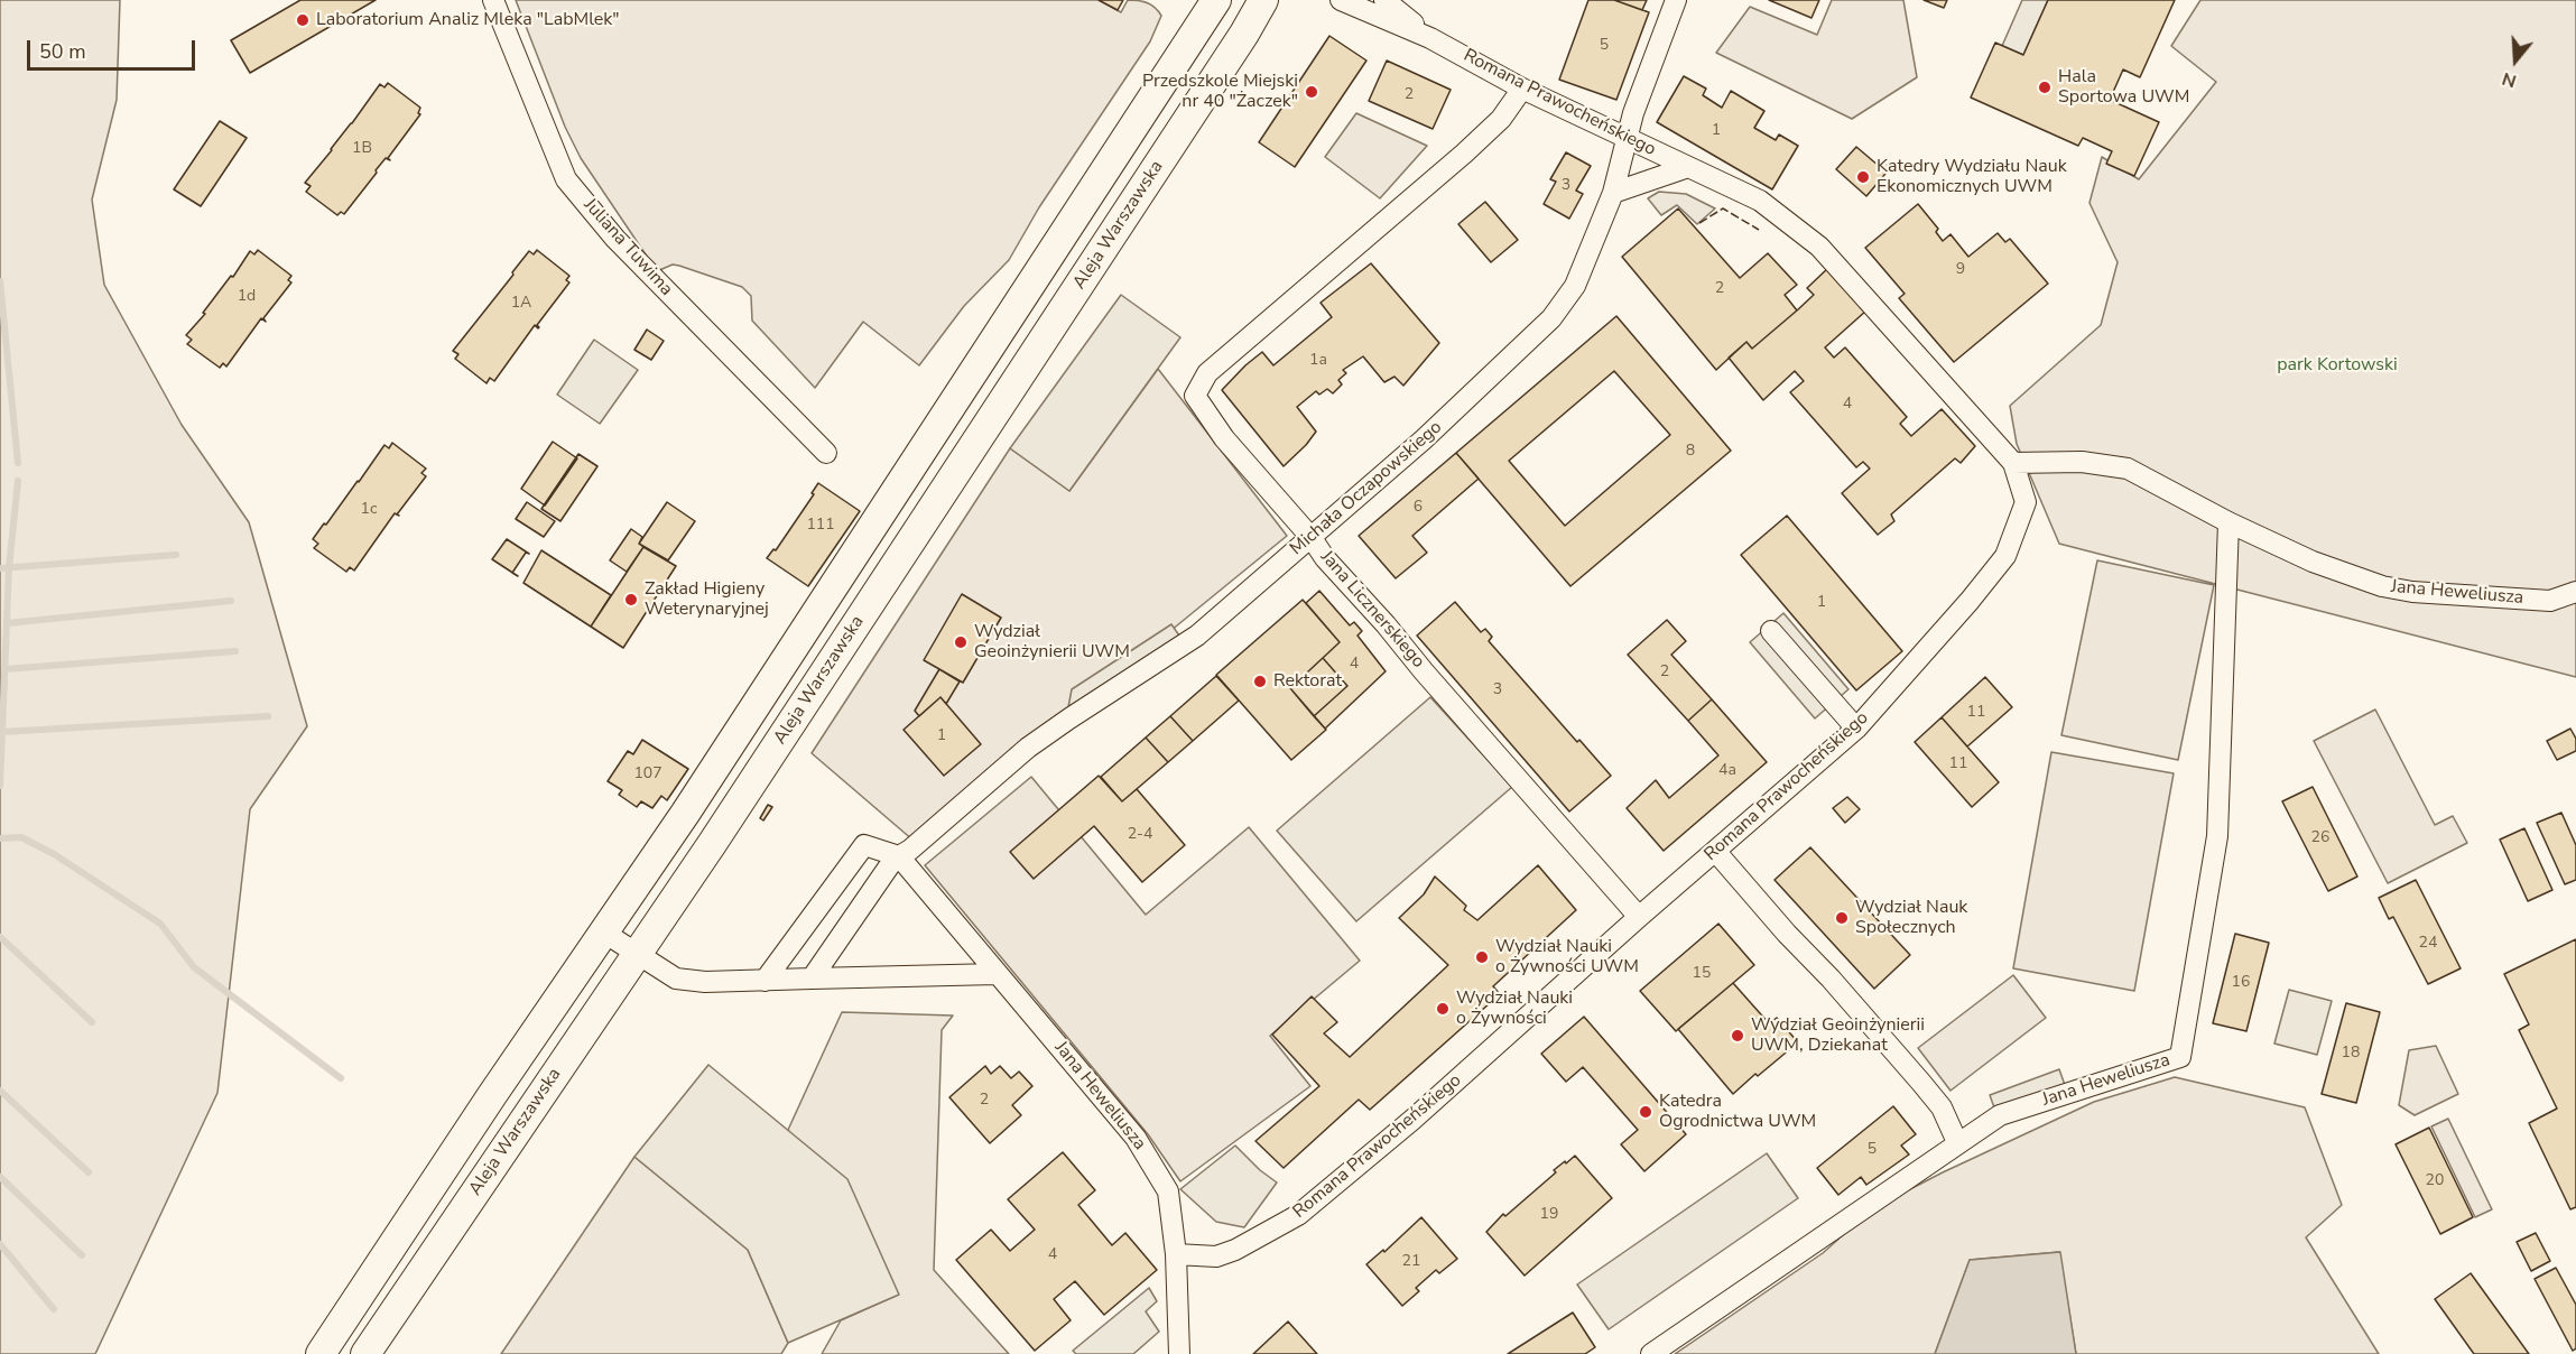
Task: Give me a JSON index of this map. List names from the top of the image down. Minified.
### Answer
{"streets":{"main road":["Aleja Warszawska"],"street":["Romana Prawocheńskiego","Juliana Tuwima","Michała Oczapowskiego","Jana Heweliusza","Jana Licznerskiego"]},"crossings":[["Romana Prawocheńskiego","Michała Oczapowskiego"],["Romana Prawocheńskiego","Jana Heweliusza"],["Romana Prawocheńskiego","Jana Licznerskiego"],["Michała Oczapowskiego","Jana Heweliusza"],["Michała Oczapowskiego","Jana Licznerskiego"]],"parks":["park Kortowski"],"places":["Laboratorium Analiz Mleka \"LabMlek\"","Hala Sportowa UWM","Przedszkole Miejski nr 40 \"Żaczek\"","Katedry Wydziału Nauk Ekonomicznych UWM","Zakład Higieny Weterynaryjnej","Wydział Geoinżynierii UWM","Rektorat","Wydział Nauk Społecznych","Wydział Nauki o Żywności UWM","Wydział Nauki o Żywności","Wydział Geoinżynierii UWM, Dziekanat","Katedra Ogrodnictwa UWM"],"house_numbers":["5","2","1","1B","3","9","2","1d","1A","1a","4","8","6","1c","111","1","4","2","3","11","1","11","4a","107","2-4","26","24","15","16","18","2","5","20","19","4","21"],"scale_bar":"50 m","north":"bottom"}
